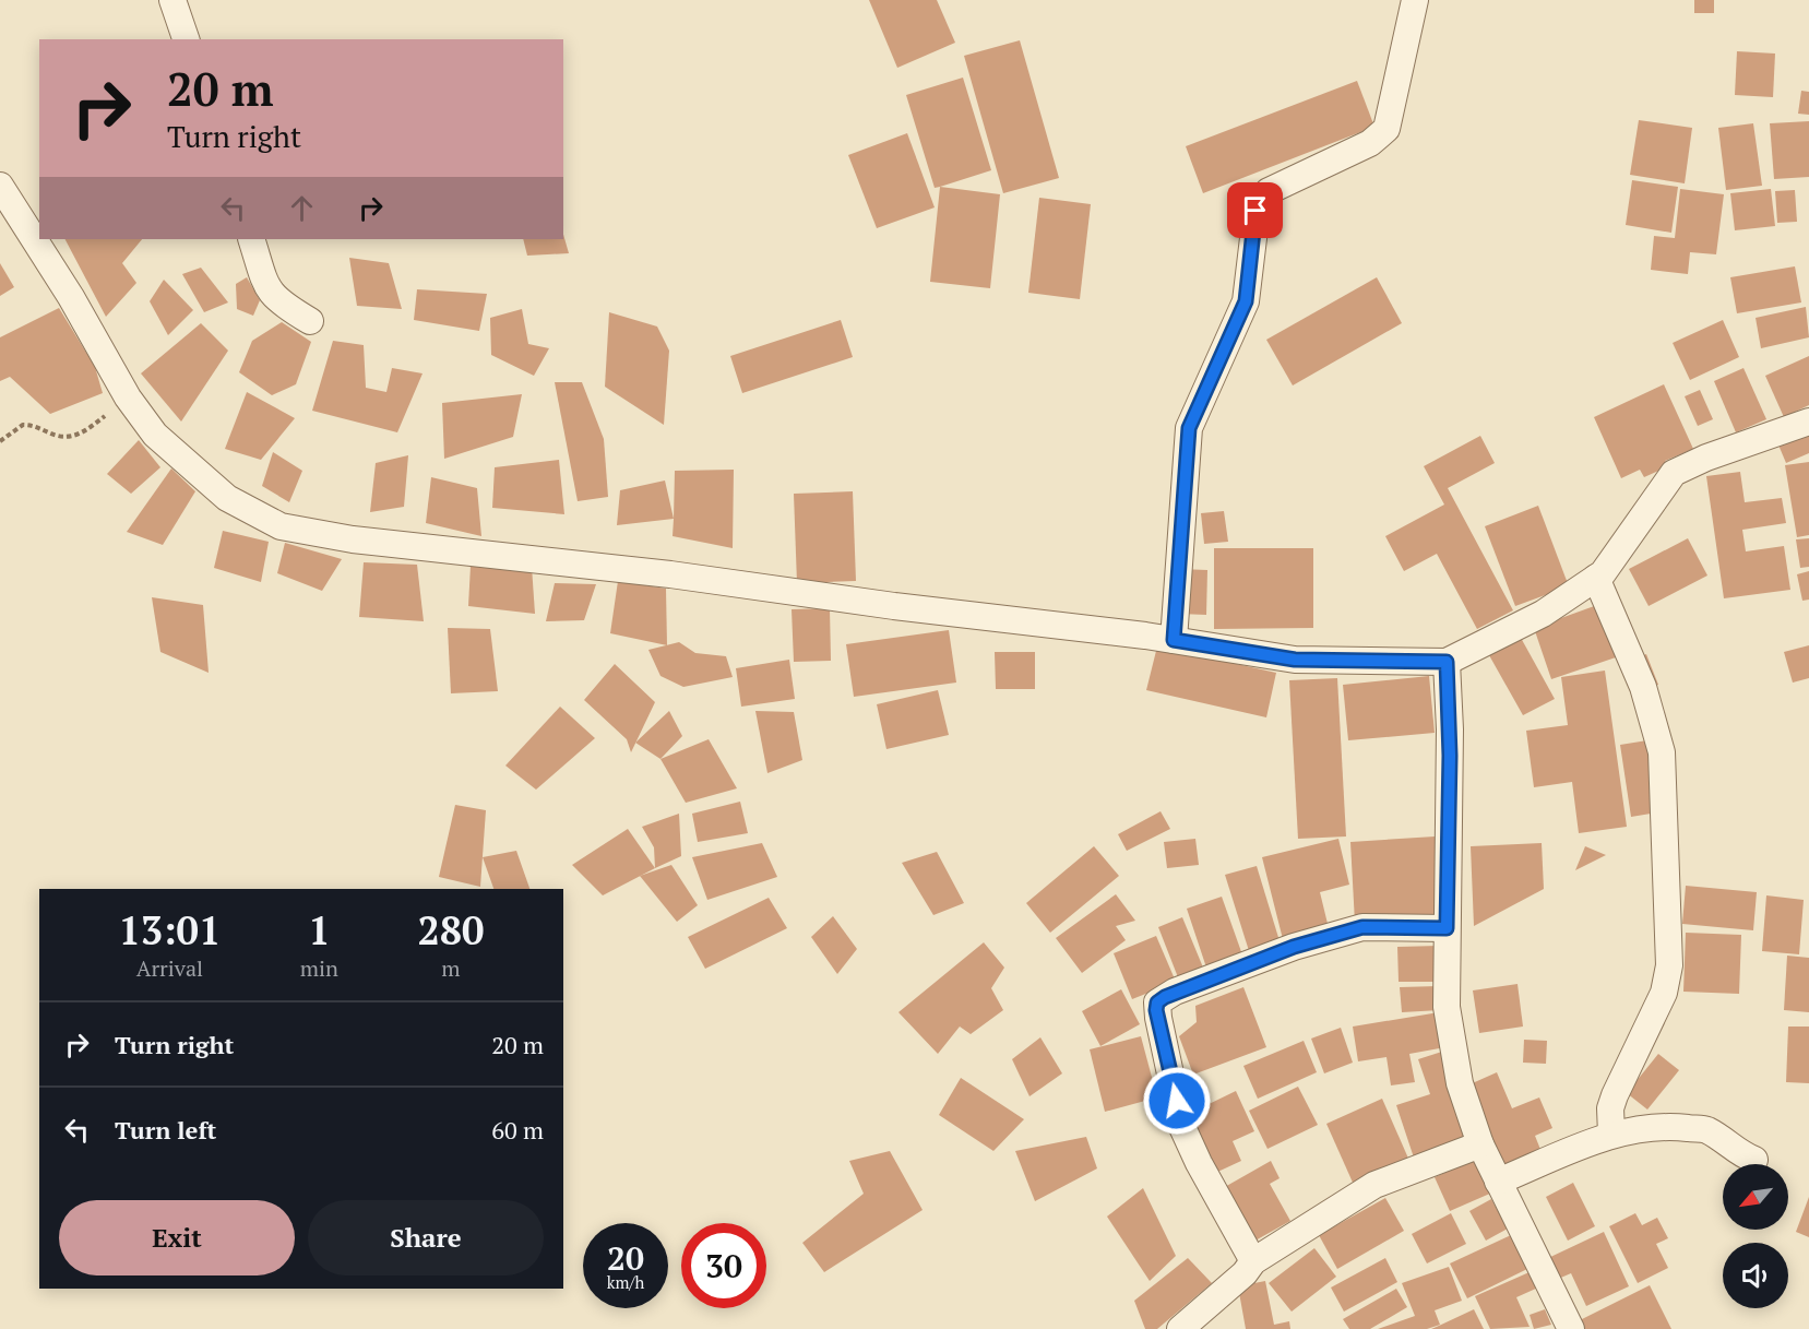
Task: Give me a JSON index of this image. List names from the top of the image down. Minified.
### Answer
{"north":"bottom left","page":{"turn":["20 m","Turn right"],"eta":["13:01","Arrival","1","min","280","m"],"list":[{"name":"Turn right","value":"20 m"},{"name":"Turn left","value":"60 m"}],"buttons":["Exit","Share"],"speed":"20 km/h","limit":"30"}}
